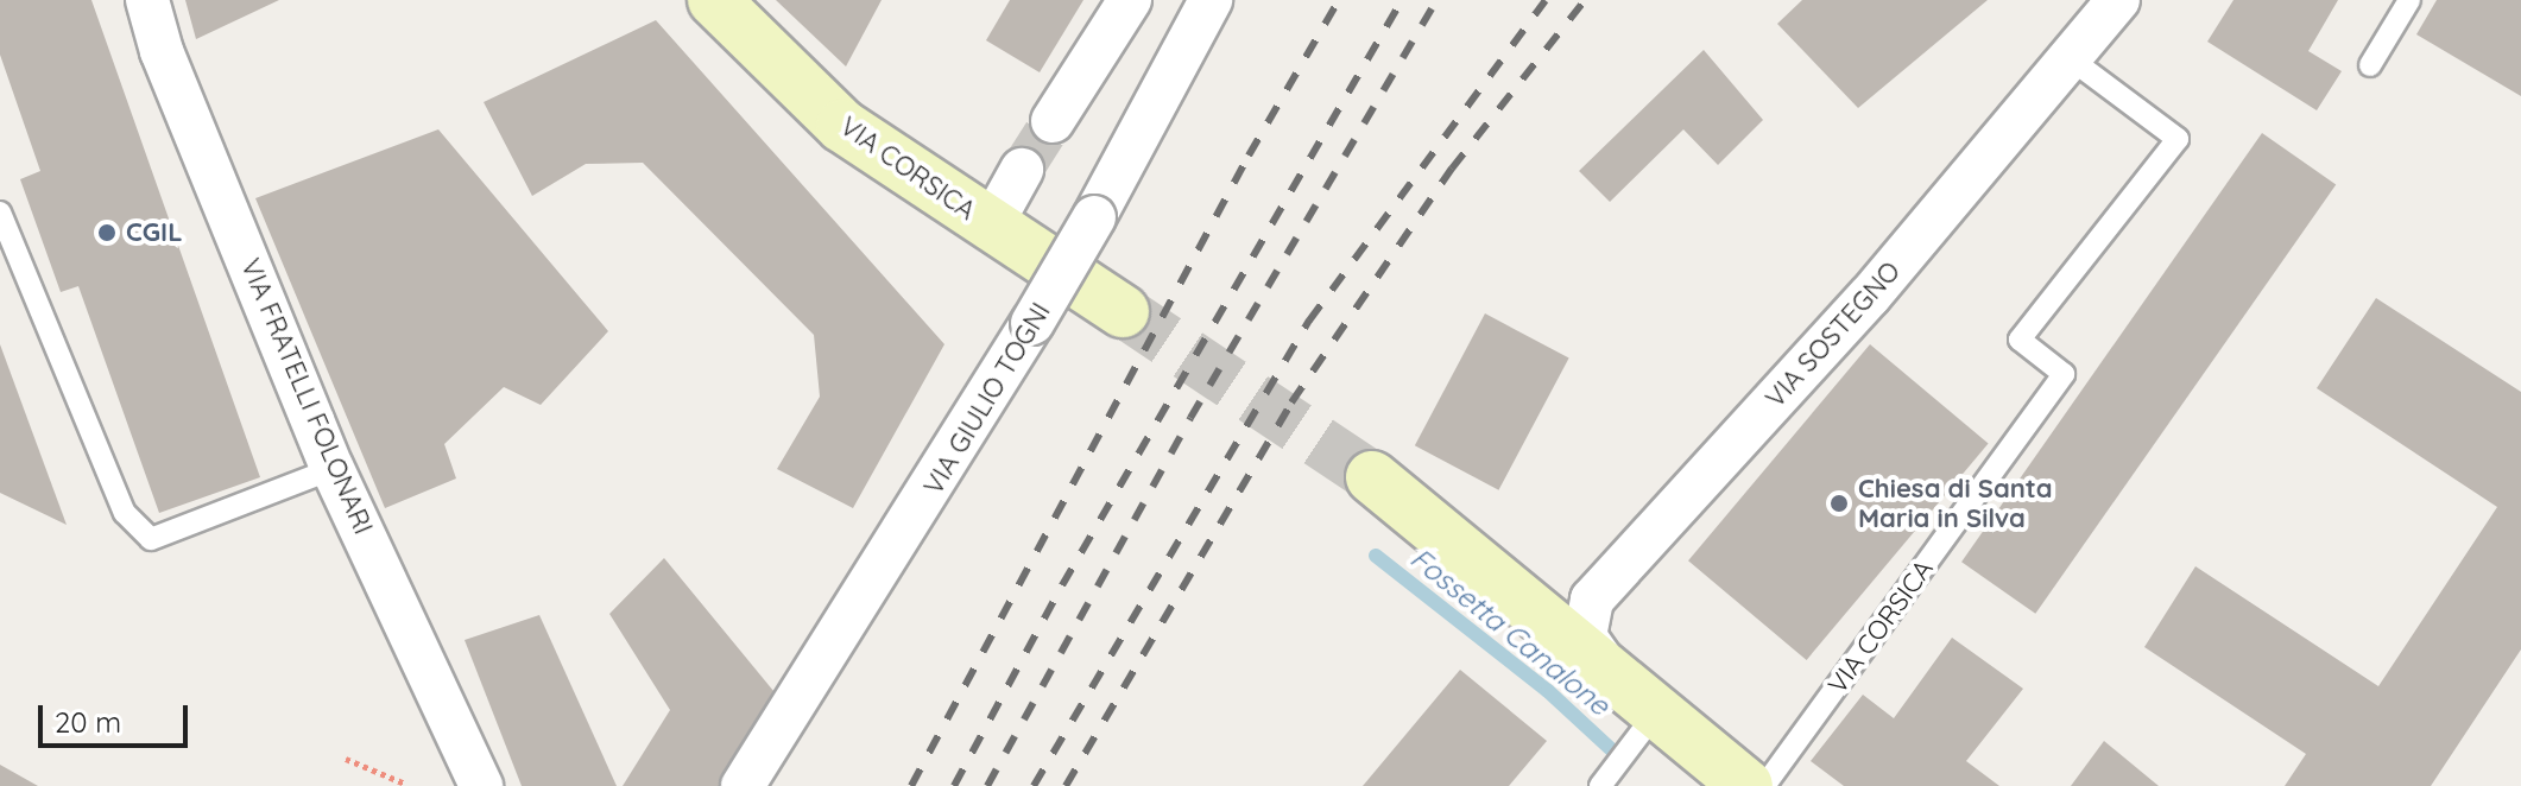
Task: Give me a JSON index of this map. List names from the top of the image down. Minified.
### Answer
{"streets":{"main road":["VIA CORSICA"],"street":["VIA SOSTEGNO","VIA FRATELLI FOLONARI","VIA GIULIO TOGNI"]},"crossings":[["VIA CORSICA","VIA SOSTEGNO"]],"water":["Fossetta Canalone"],"places":["CGIL","Chiesa di Santa Maria in Silva"],"scale_bar":"20 m"}
